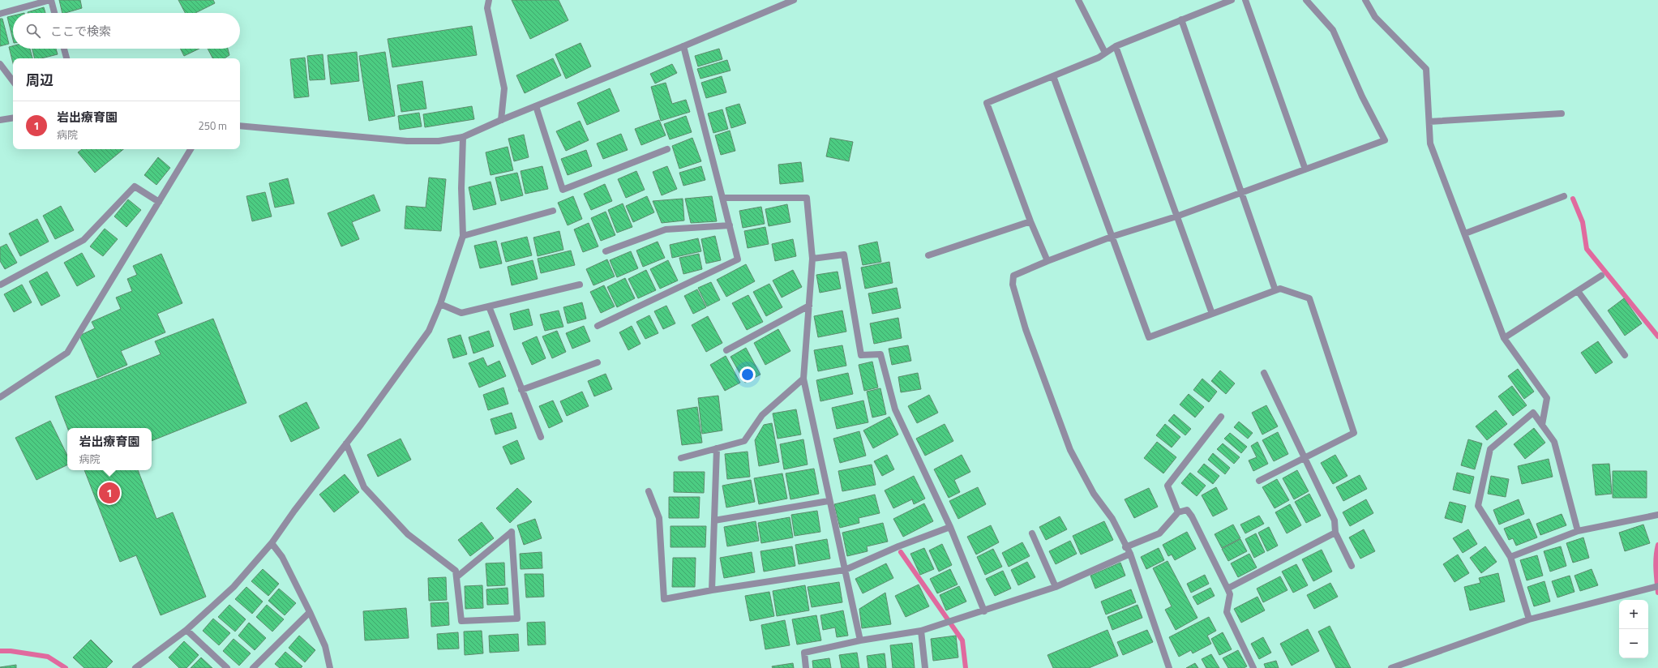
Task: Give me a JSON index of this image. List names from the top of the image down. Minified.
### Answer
{"page":{"search":"ここで検索","heading":"周辺","list":[{"mark":"1","name":"岩出療育園","note":"病院","value":"250 m"}],"popup":["岩出療育園","病院"],"pins":"1","map_buttons":["+","−"]}}
